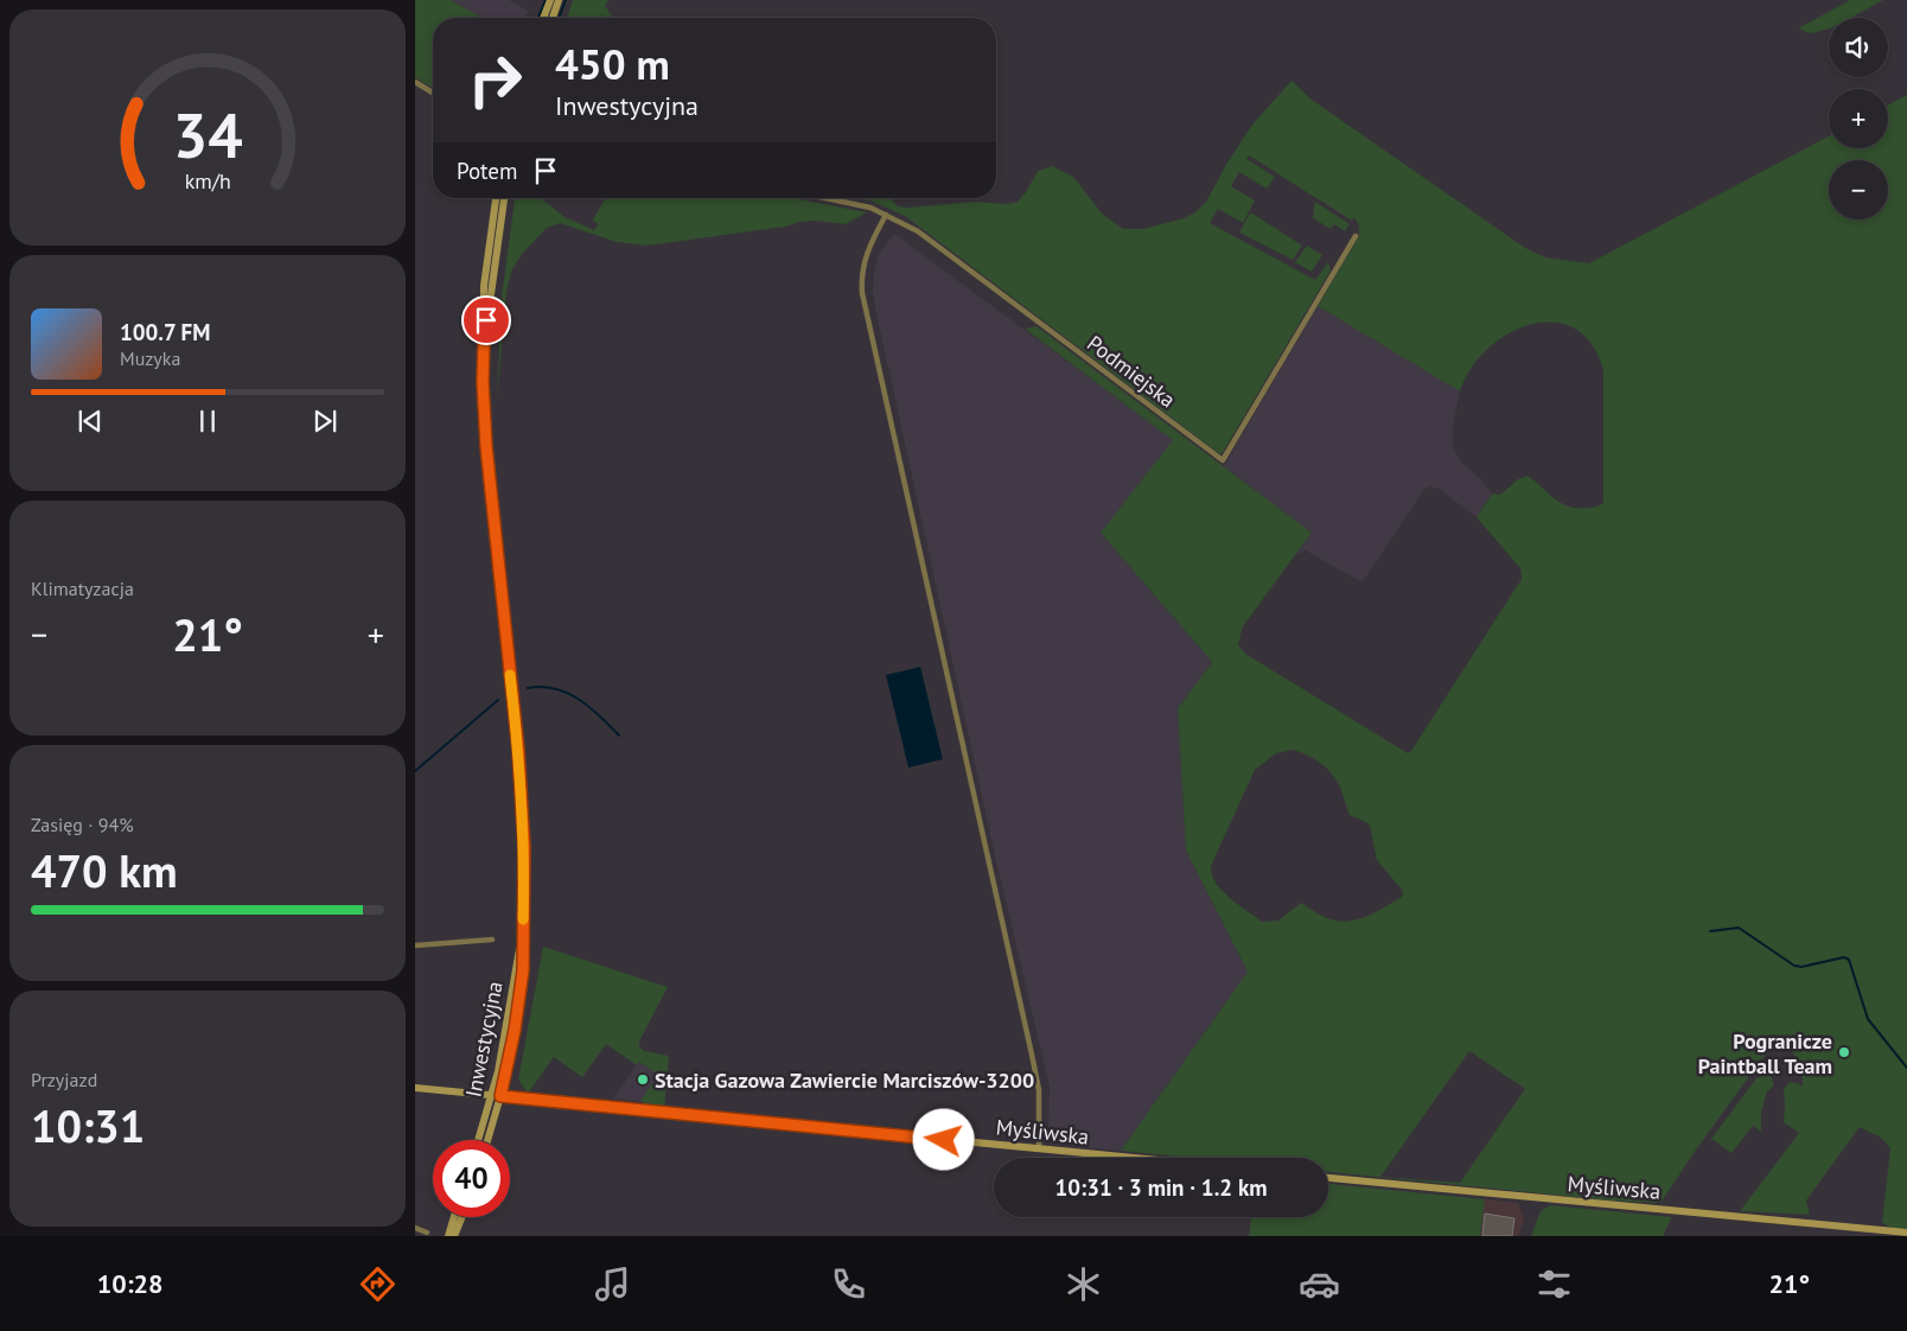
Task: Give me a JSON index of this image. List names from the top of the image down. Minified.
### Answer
{"streets":{"street":["Podmiejska","Inwestycyjna","Myśliwska"]},"crossings":[["Inwestycyjna","Myśliwska"]],"places":["Pogranicze Paintball Team","Stacja Gazowa Zawiercie Marciszów-3200"],"page":{"map_buttons":["+","−"],"turn":["450 m","Inwestycyjna"],"then":"Potem","song":["100.7 FM","Muzyka"],"tile":["Klimatyzacja",["Zasięg · 94%","470 km"],["Przyjazd","10:31"]],"heat":["−","21°","+"],"limit":"40","trip":"10:31 · 3 min · 1.2 km","tabs":["10:28","21°"],"gauge":["34","km/h"]}}
